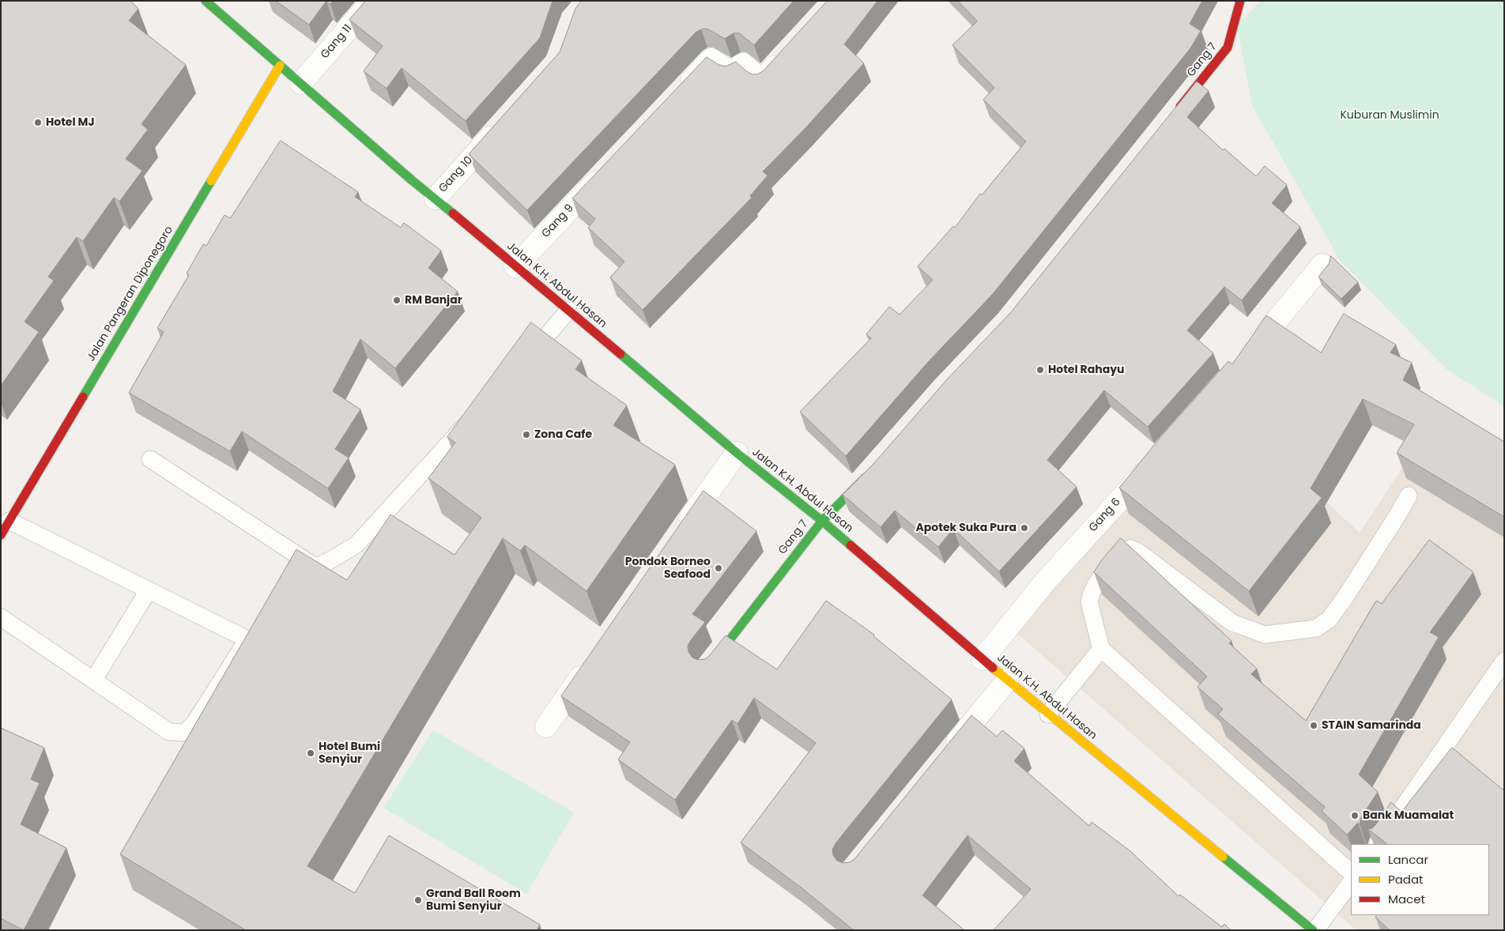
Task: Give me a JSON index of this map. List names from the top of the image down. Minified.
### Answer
{"streets":{"street":["Gang 11","Gang 7","Gang 10","Gang 9","Jalan K.H. Abdul Hasan","Jalan Pangeran Diponegoro","Gang 6"]},"crossings":[["Gang 11","Jalan K.H. Abdul Hasan"],["Gang 7","Jalan K.H. Abdul Hasan"],["Gang 10","Jalan K.H. Abdul Hasan"],["Gang 9","Jalan K.H. Abdul Hasan"],["Jalan K.H. Abdul Hasan","Jalan Pangeran Diponegoro"],["Jalan K.H. Abdul Hasan","Gang 6"]],"parks":["Kuburan Muslimin"],"places":["Hotel MJ","RM Banjar","Hotel Rahayu","Zona Cafe","Apotek Suka Pura","Pondok Borneo Seafood","STAIN Samarinda","Hotel Bumi Senyiur","Bank Muamalat","Grand Ball Room Bumi Senyiur"],"legend":["Lancar","Padat","Macet"]}
